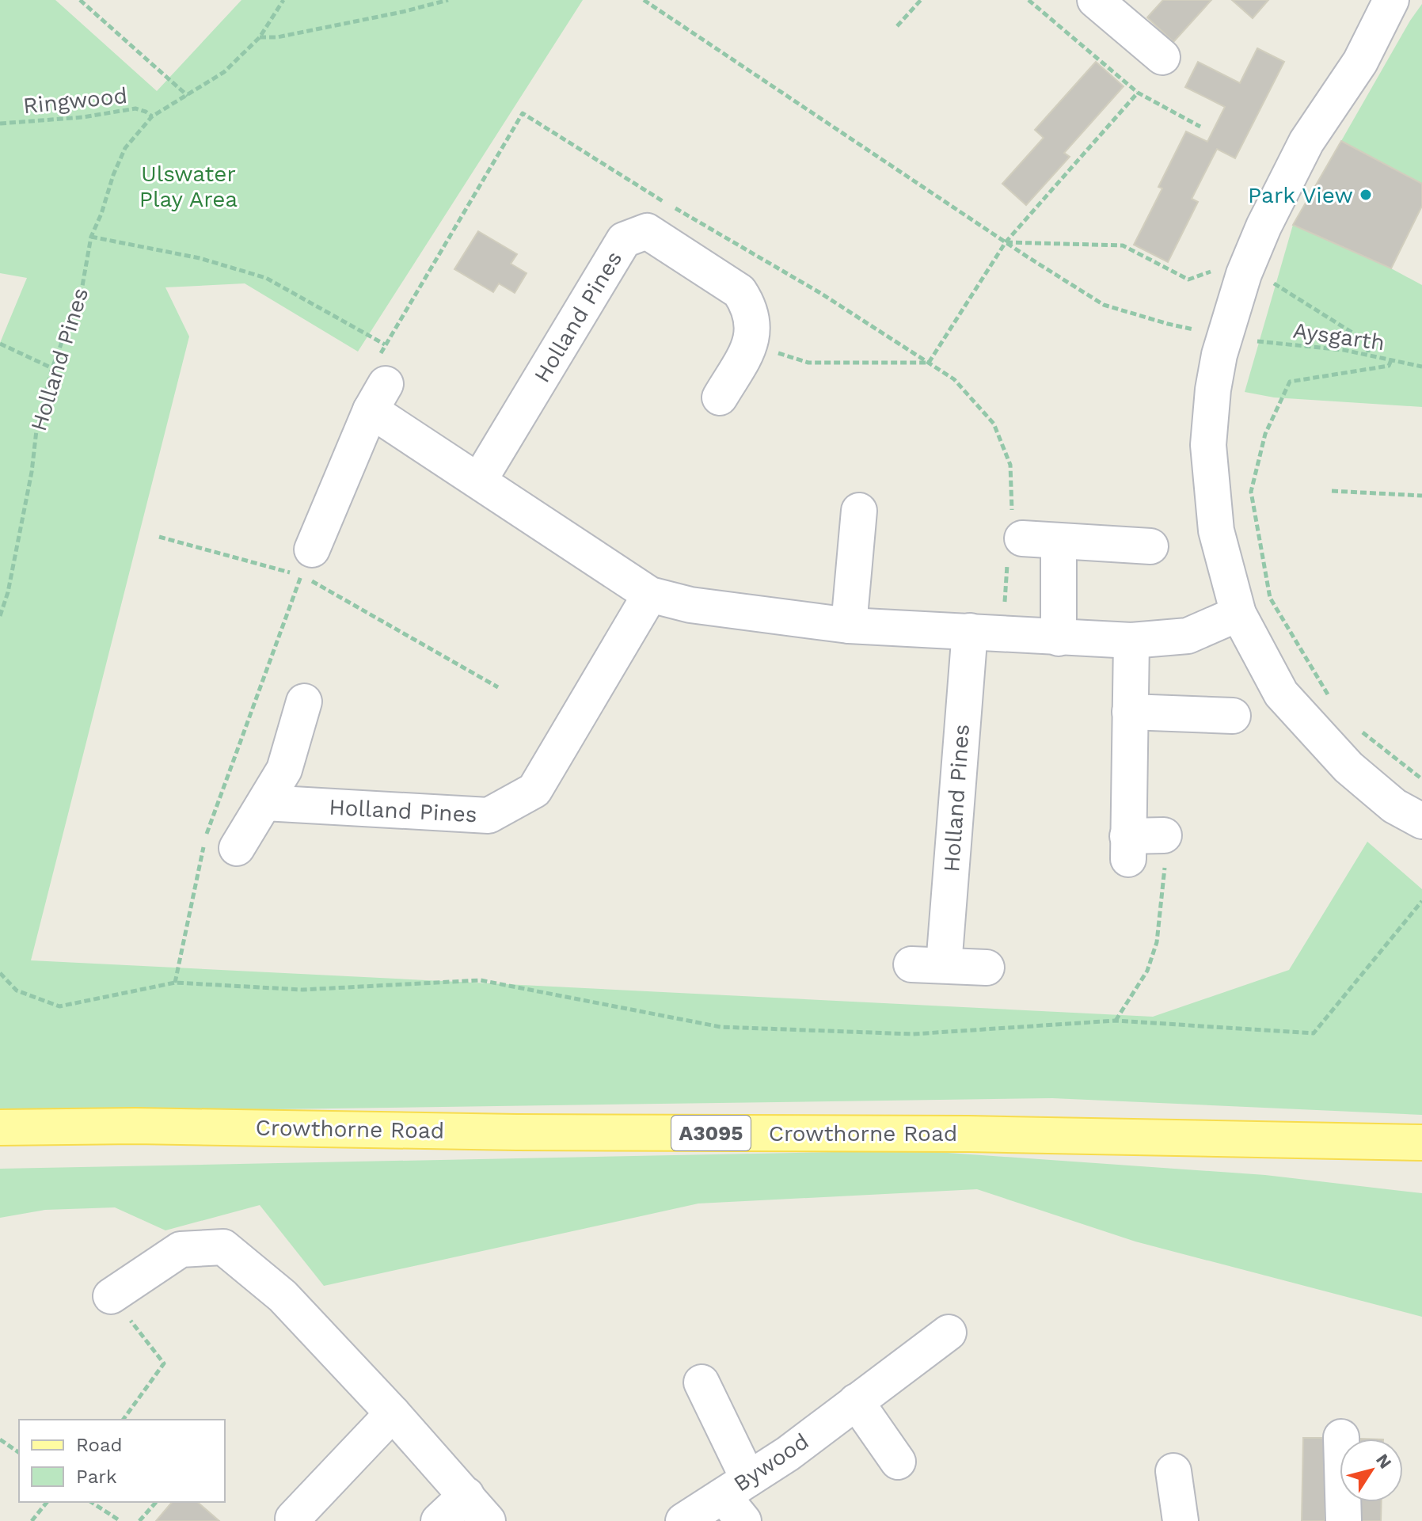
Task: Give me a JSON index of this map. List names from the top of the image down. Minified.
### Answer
{"streets":{"main road":["Crowthorne Road","A3095"],"street":["Holland Pines","Bywood"],"path":["Ringwood","Aysgarth"]},"crossings":[["Ringwood","Holland Pines"]],"parks":["Ulswater Play Area"],"places":["Park View"],"legend":["Road","Park"],"north":"top right"}
